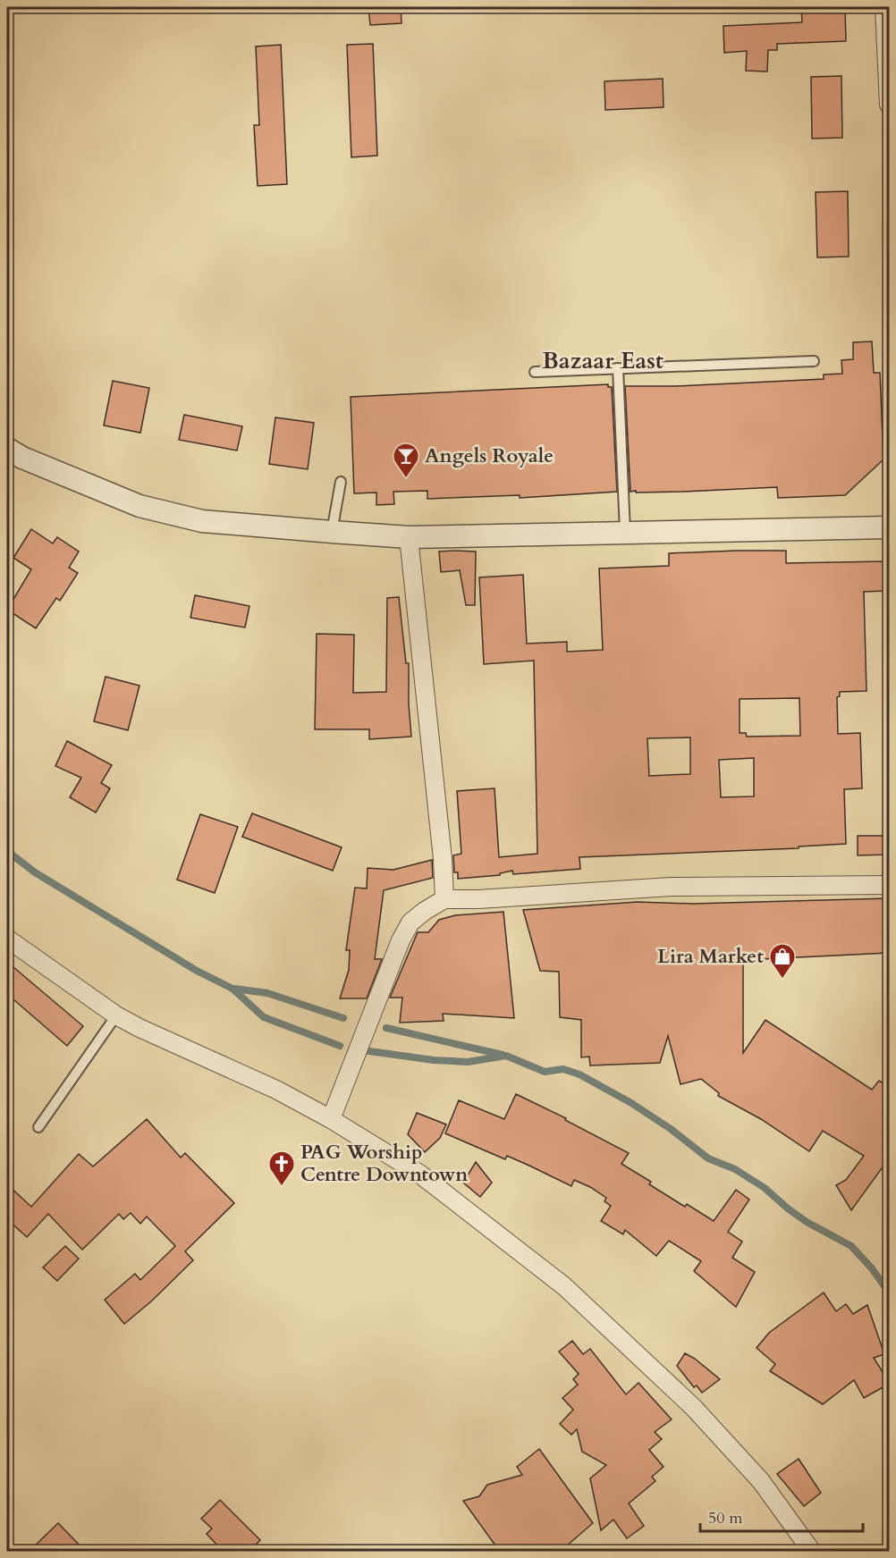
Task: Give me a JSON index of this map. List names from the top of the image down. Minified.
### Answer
{"districts":["Bazaar East"],"places":{"bar":["Angels Royale"],"shop":["Lira Market"],"church":["PAG Worship Centre Downtown"]},"scale_bar":"50 m"}
